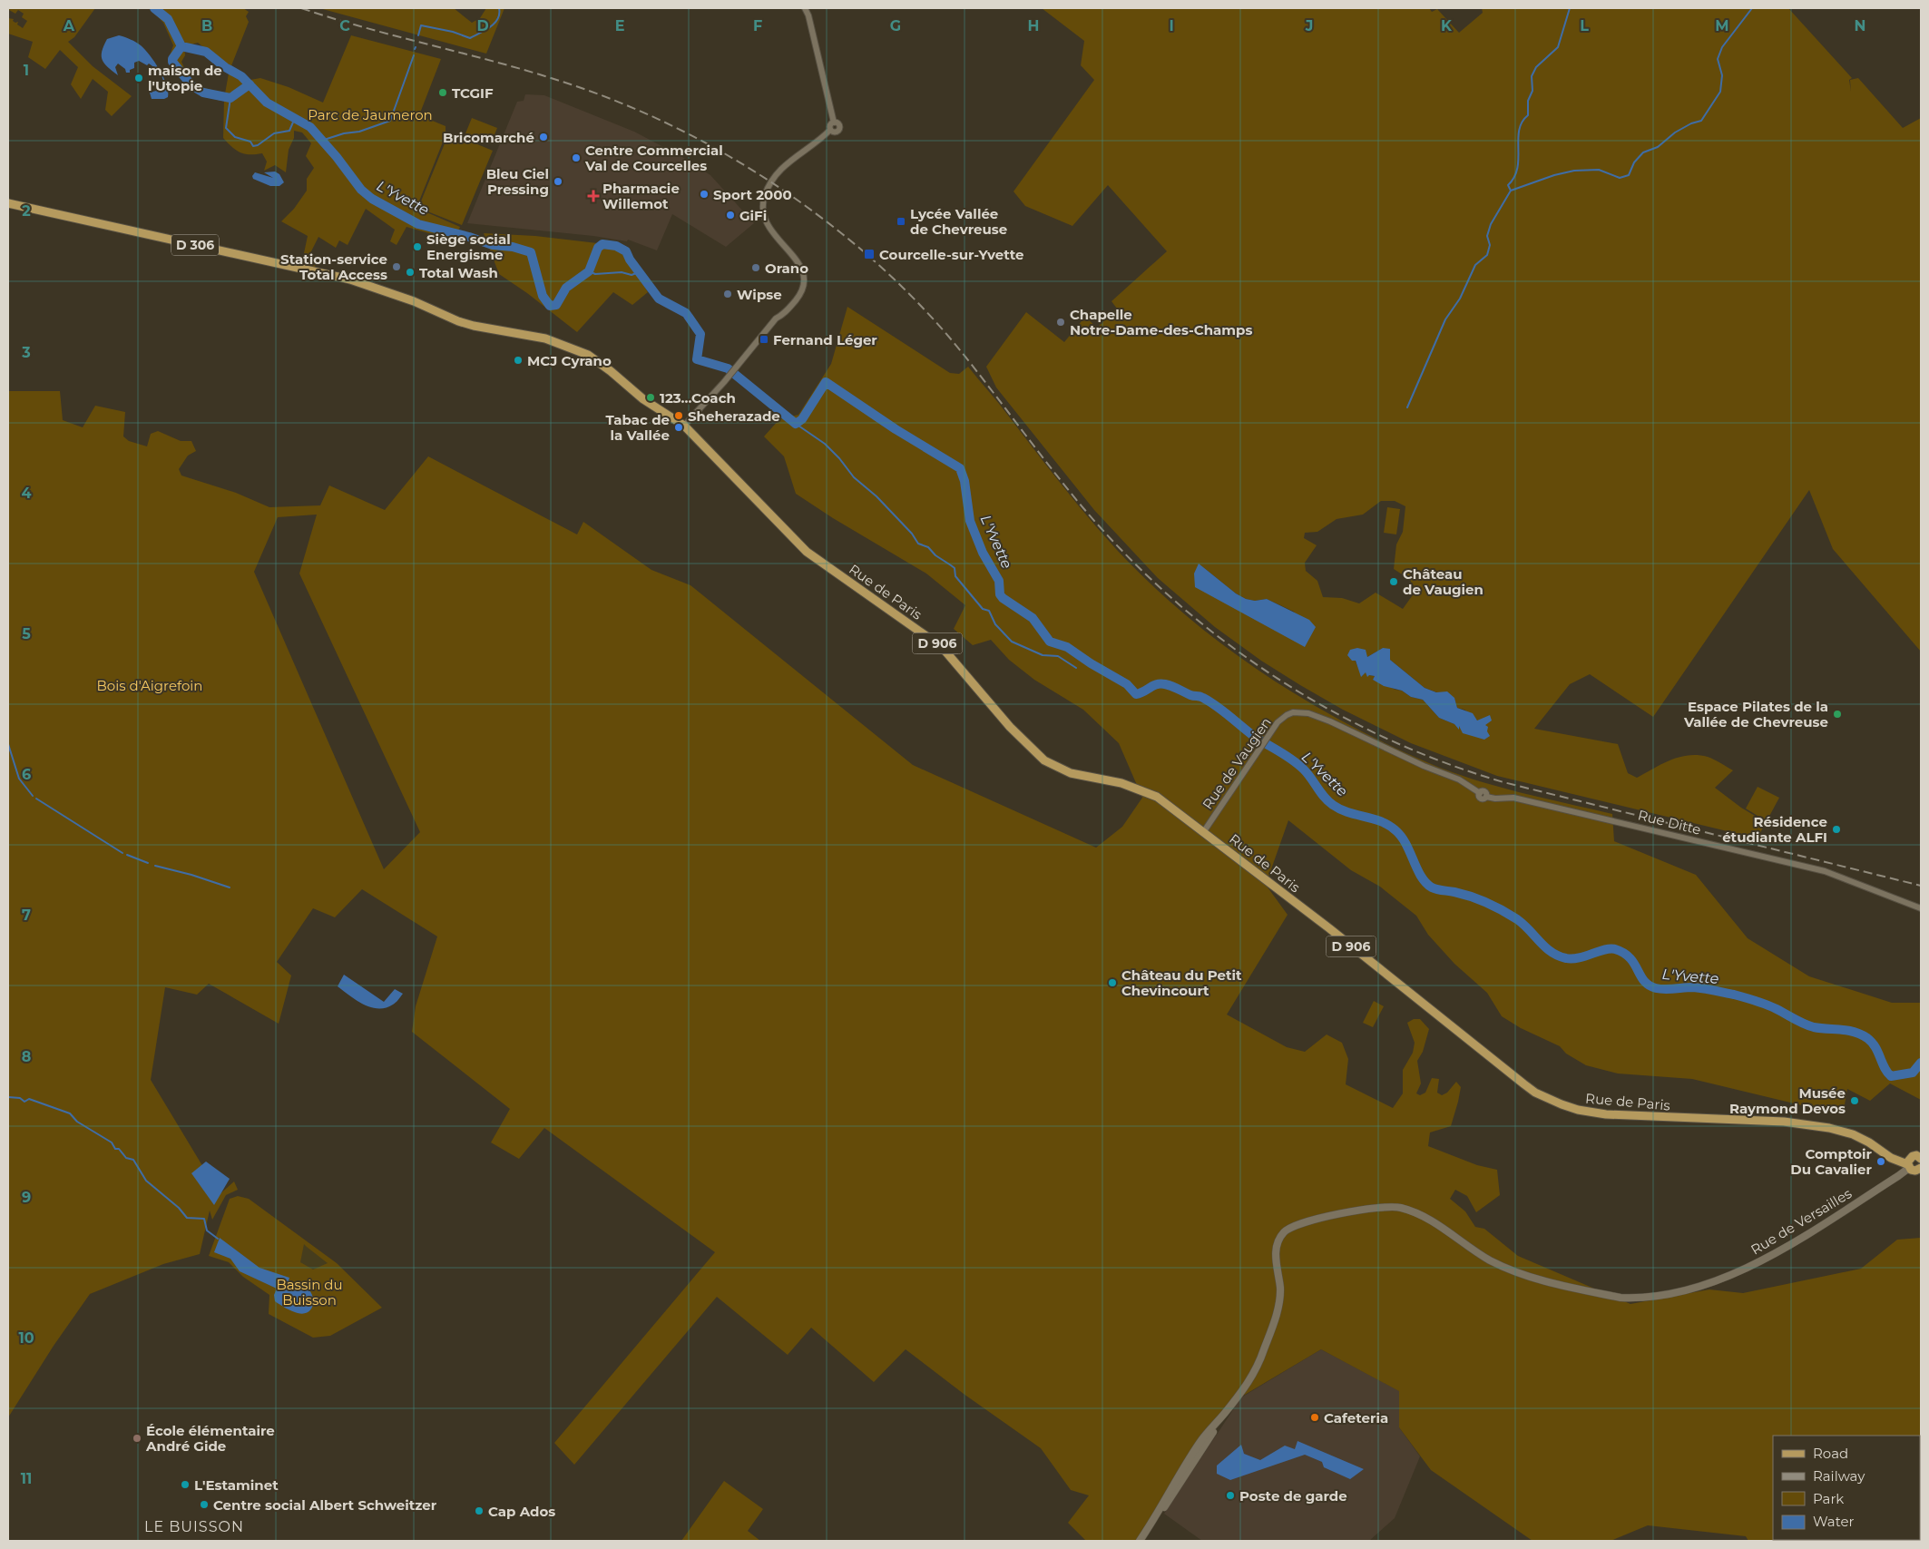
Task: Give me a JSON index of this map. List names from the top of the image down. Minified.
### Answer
{"streets":{"main road":["D 306","Rue de Paris","D 906","Rue de Versailles"],"street":["Rue de Vaugien","Rue Ditte"]},"crossings":[["D 306","Rue de Paris"],["Rue de Paris","Rue de Vaugien"],["Rue de Paris","Rue de Versailles"],["Rue de Vaugien","Rue Ditte"]],"districts":["LE BUISSON"],"water":["L'Yvette"],"parks":["Parc de Jaumeron","Bois d'Aigrefoin","Bassin du Buisson"],"places":{"other":["maison de l'Utopie","TCGIF","Bricomarché","Centre Commercial Val de Courcelles","Bleu Ciel Pressing","Sport 2000","GiFi","Siège social Energisme","Station-service Total Access","Orano","Total Wash","Wipse","Chapelle Notre-Dame-des-Champs","MCJ Cyrano","123...Coach","Sheherazade","Tabac de la Vallée","Château de Vaugien","Espace Pilates de la Vallée de Chevreuse","Résidence étudiante ALFI","Château du Petit Chevincourt","Musée Raymond Devos","Comptoir Du Cavalier","Cafeteria","École élémentaire André Gide","L'Estaminet","Poste de garde","Centre social Albert Schweitzer","Cap Ados"],"health":["Pharmacie Willemot"],"transit":["Lycée Vallée de Chevreuse","Courcelle-sur-Yvette","Fernand Léger"]},"legend":["Road","Railway","Park","Water"],"grid":{"columns":["A","B","C","D","E","F","G","H","I","J","K","L","M","N"],"rows":["1","2","3","4","5","6","7","8","9","10","11"]}}
